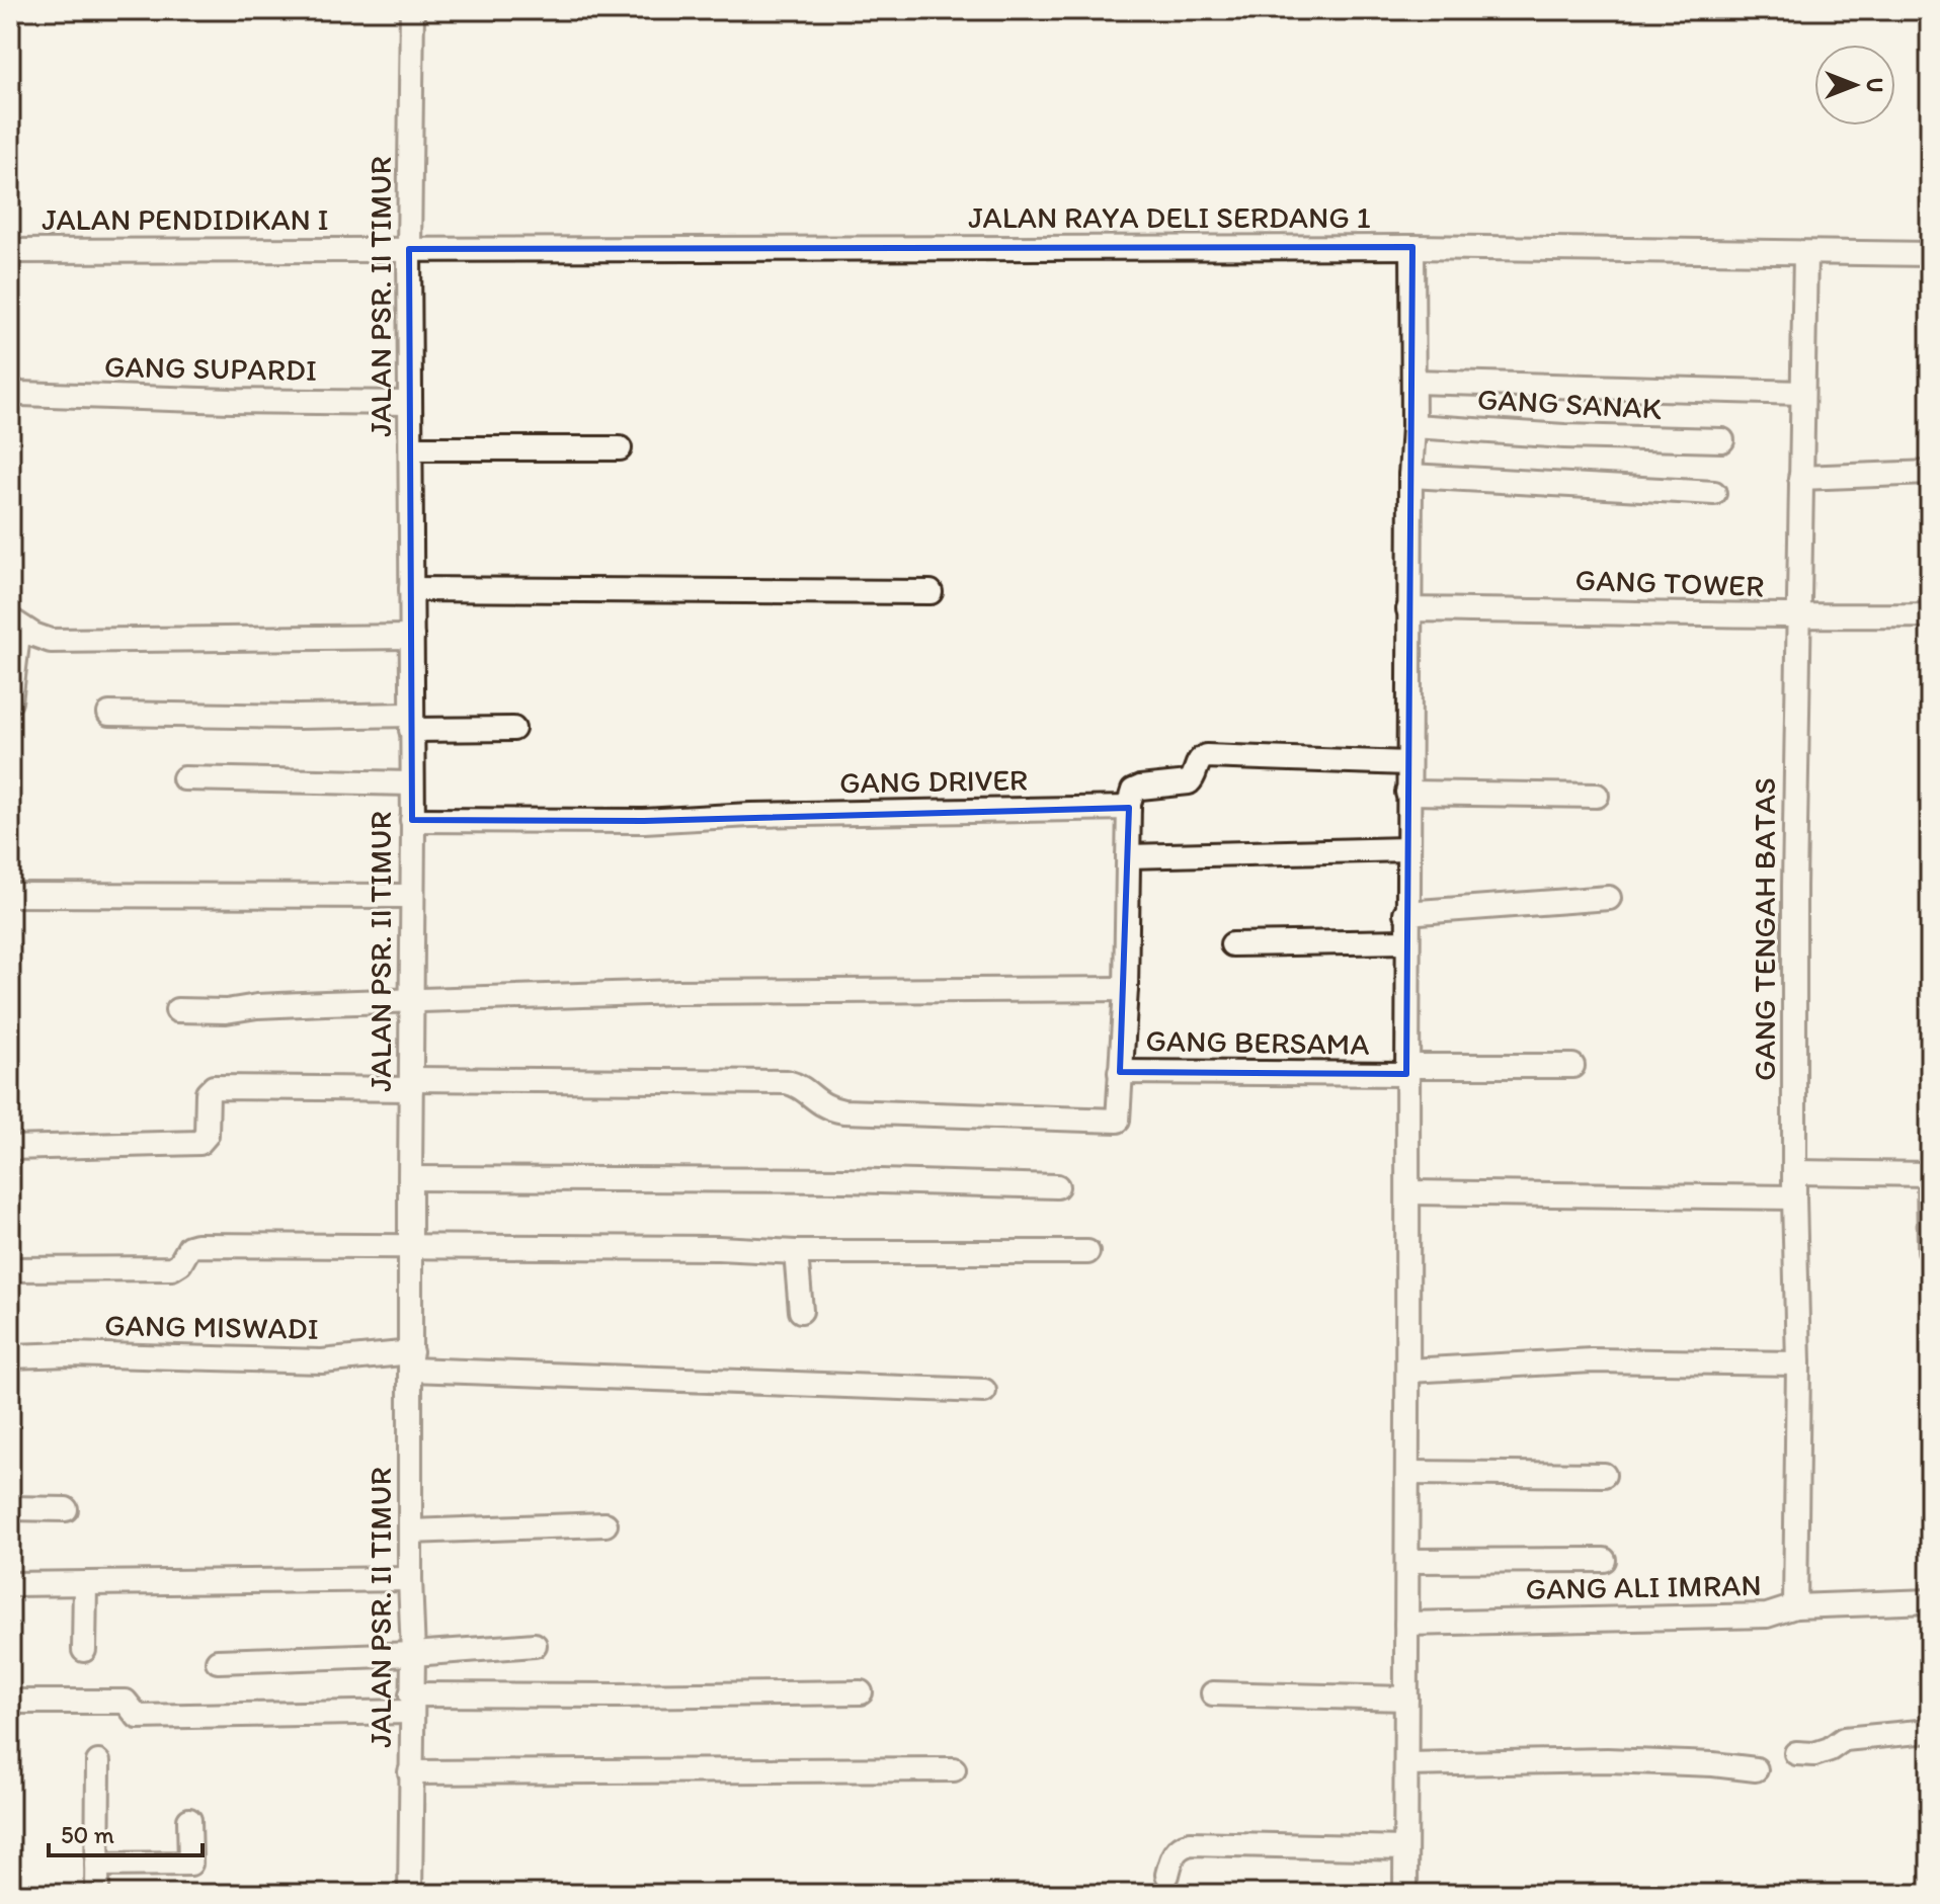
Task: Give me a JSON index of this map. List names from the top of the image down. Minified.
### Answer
{"streets":{"street":["JALAN RAYA DELI SERDANG 1","JALAN PENDIDIKAN I","JALAN PSR. II TIMUR","GANG SUPARDI","GANG SANAK","GANG TOWER","GANG DRIVER","GANG TENGAH BATAS","GANG BERSAMA","GANG MISWADI","GANG ALI IMRAN"]},"crossings":[["JALAN RAYA DELI SERDANG 1","JALAN PENDIDIKAN I"],["JALAN RAYA DELI SERDANG 1","JALAN PSR. II TIMUR"],["JALAN RAYA DELI SERDANG 1","GANG TENGAH BATAS"],["JALAN PENDIDIKAN I","JALAN PSR. II TIMUR"],["JALAN PSR. II TIMUR","GANG SUPARDI"],["JALAN PSR. II TIMUR","GANG DRIVER"],["JALAN PSR. II TIMUR","GANG BERSAMA"],["JALAN PSR. II TIMUR","GANG MISWADI"],["GANG TOWER","GANG TENGAH BATAS"],["GANG TENGAH BATAS","GANG ALI IMRAN"]],"scale_bar":"50 m","north":"right"}
